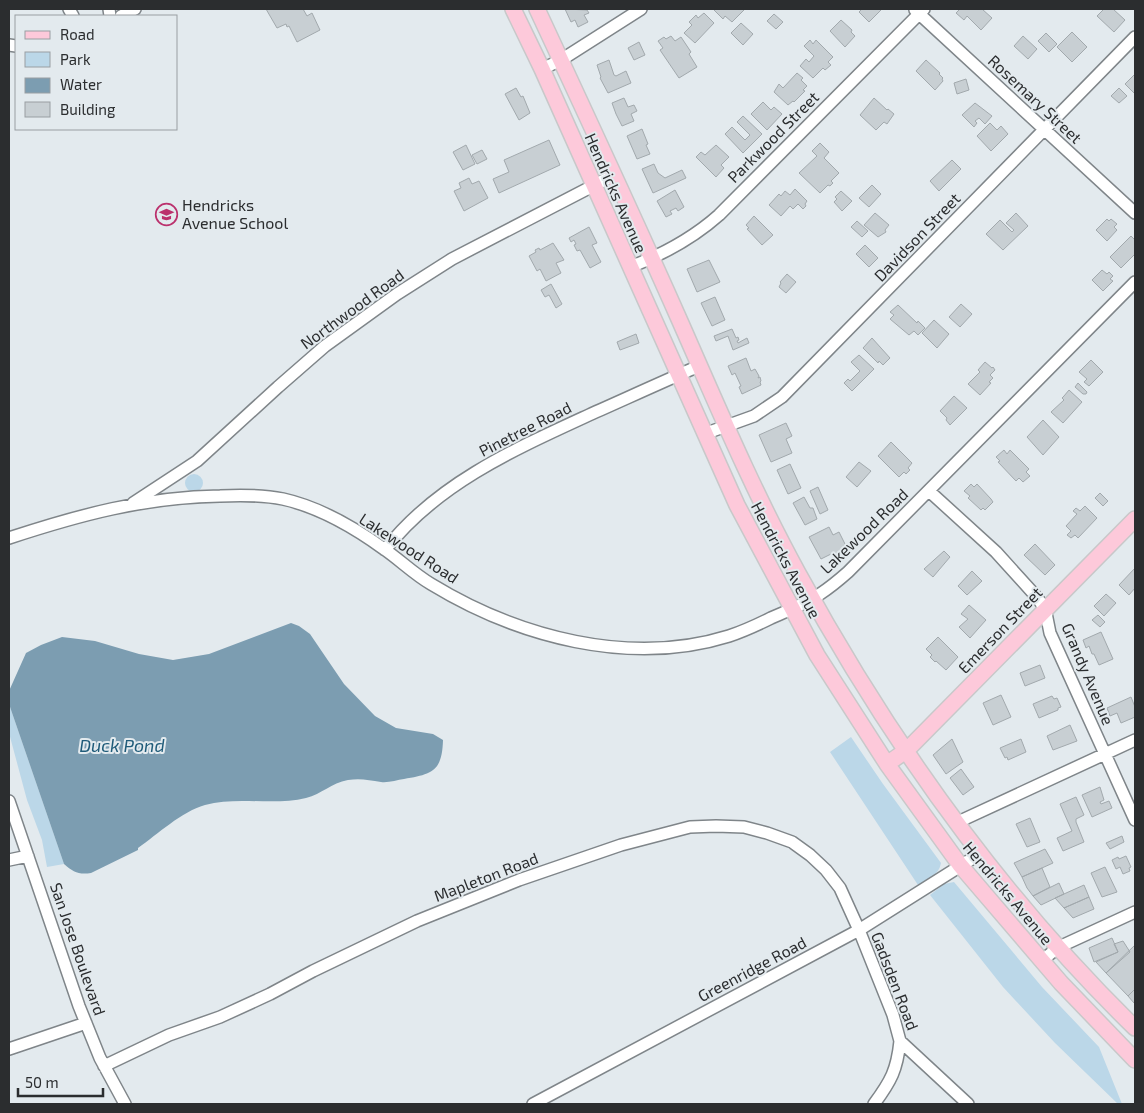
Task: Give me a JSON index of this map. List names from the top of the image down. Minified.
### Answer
{"streets":{"main road":["Hendricks Avenue","Emerson Street"],"street":["Rosemary Street","Parkwood Street","Davidson Street","Northwood Road","Pinetree Road","Lakewood Road","Grandy Avenue","Mapleton Road","San Jose Boulevard","Greenridge Road","Gadsden Road"]},"crossings":[["Rosemary Street","Parkwood Street"],["Rosemary Street","Davidson Street"],["Parkwood Street","Hendricks Avenue"],["Hendricks Avenue","Davidson Street"],["Hendricks Avenue","Northwood Road"],["Hendricks Avenue","Pinetree Road"],["Hendricks Avenue","Lakewood Road"],["Hendricks Avenue","Emerson Street"],["Hendricks Avenue","Greenridge Road"],["Northwood Road","Lakewood Road"],["Pinetree Road","Lakewood Road"],["Lakewood Road","Grandy Avenue"],["Emerson Street","Grandy Avenue"],["Mapleton Road","San Jose Boulevard"],["Mapleton Road","Greenridge Road"],["Mapleton Road","Gadsden Road"],["Greenridge Road","Gadsden Road"]],"water":["Duck Pond"],"places":{"school or university":["Hendricks Avenue School"]},"legend":["Road","Park","Water","Building"],"scale_bar":"50 m"}
